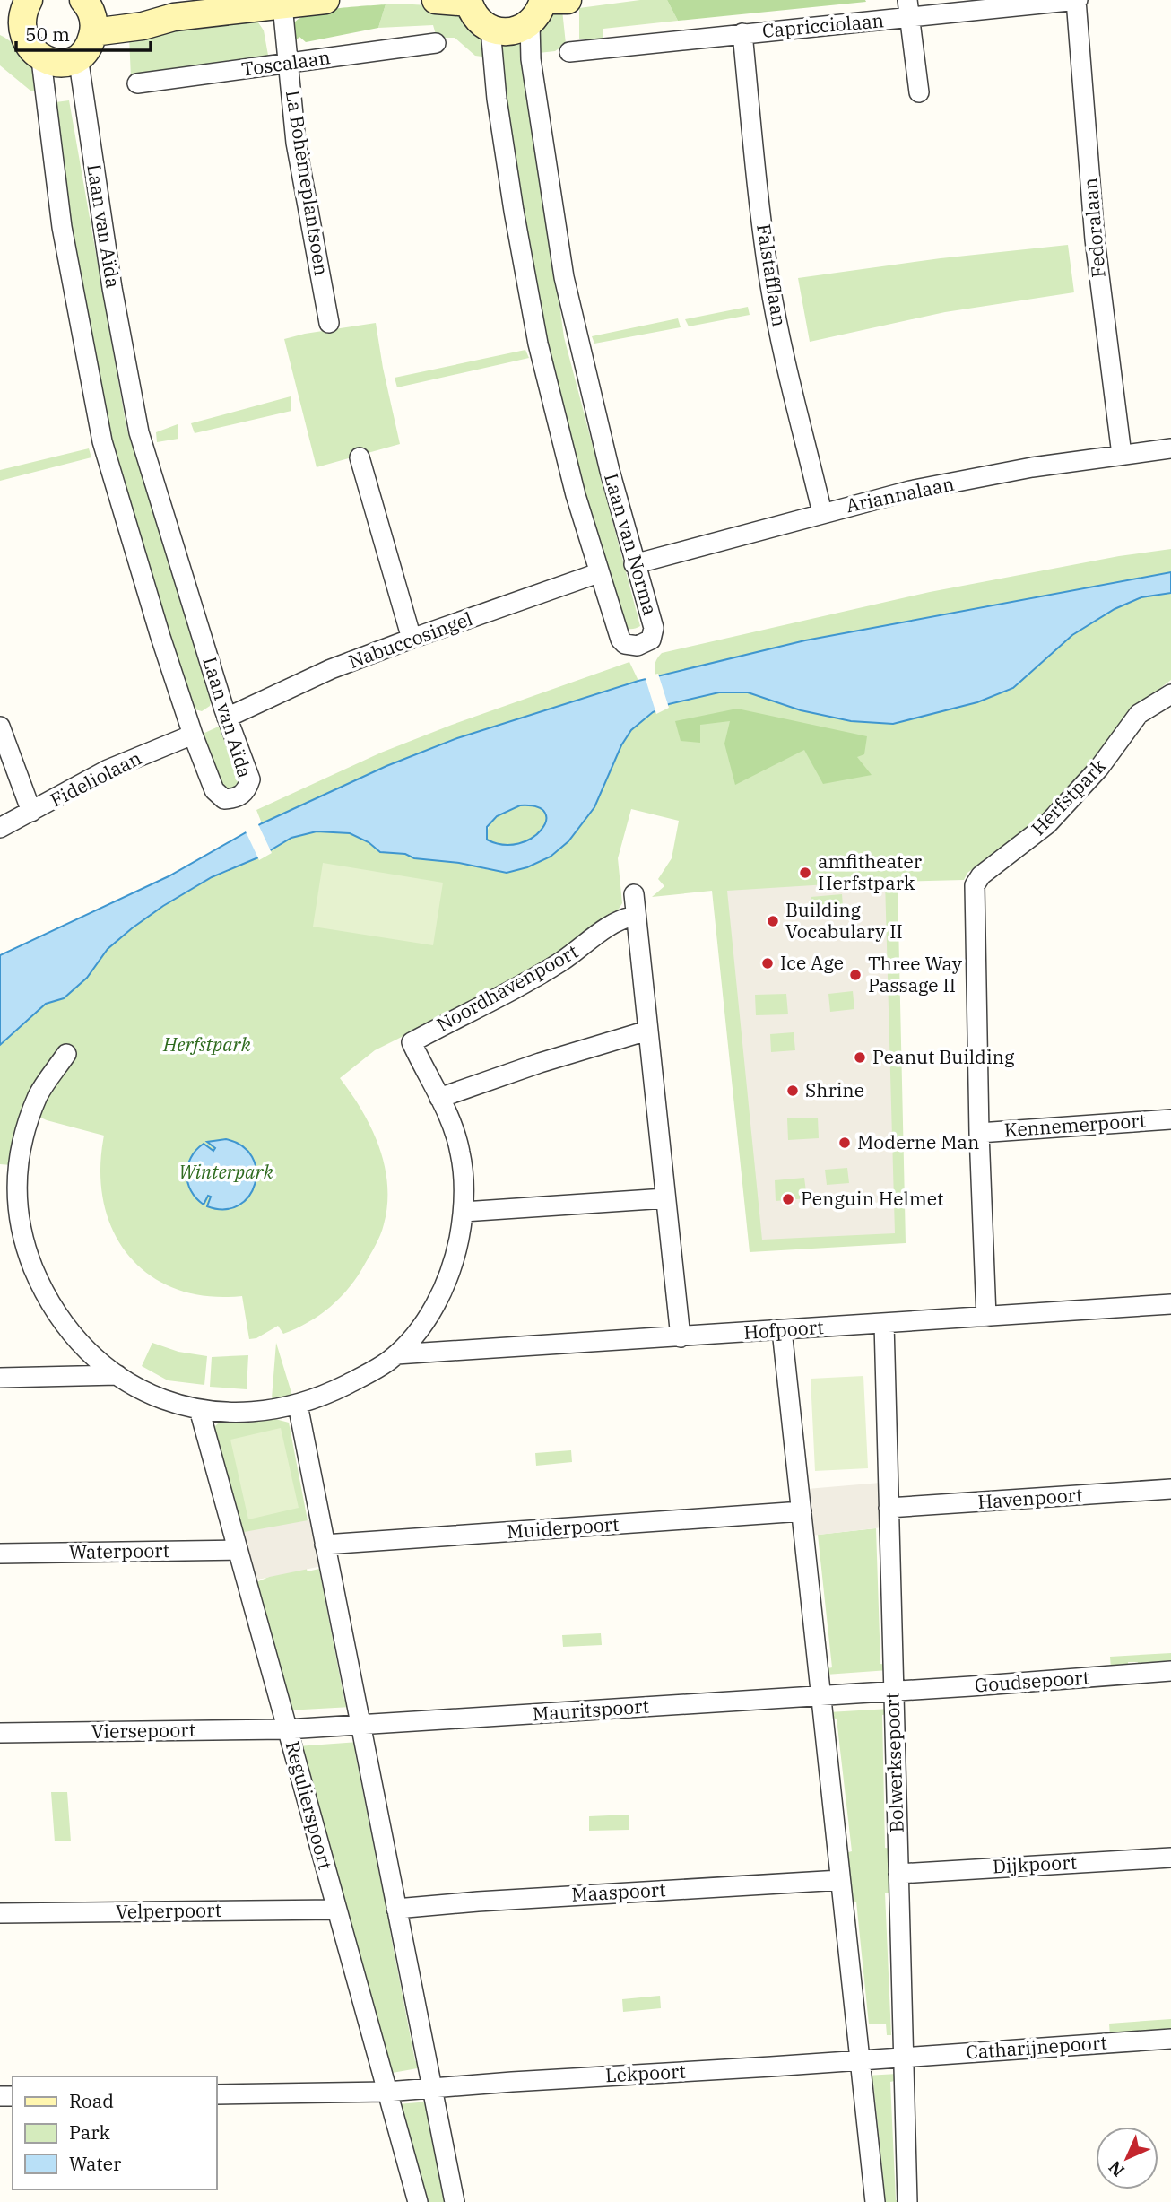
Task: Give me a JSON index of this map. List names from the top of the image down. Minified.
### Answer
{"streets":{"street":["Capricciolaan","Toscalaan","La Bohèmeplantsoen","Laan van Aïda","Fedoralaan","Falstafflaan","Ariannalaan","Laan van Norma","Nabuccosingel","Fideliolaan","Herfstpark","Noordhavenpoort","Kennemerpoort","Hofpoort","Havenpoort","Muiderpoort","Waterpoort","Goudsepoort","Mauritspoort","Viersepoort","Bolwerksepoort","Regulierspoort","Dijkpoort","Maaspoort","Velperpoort","Catharijnepoort","Lekpoort"]},"crossings":[["Capricciolaan","Fedoralaan"],["Capricciolaan","Falstafflaan"],["Toscalaan","La Bohèmeplantsoen"],["Laan van Aïda","Nabuccosingel"],["Laan van Aïda","Fideliolaan"],["Fedoralaan","Ariannalaan"],["Falstafflaan","Ariannalaan"],["Ariannalaan","Laan van Norma"],["Laan van Norma","Nabuccosingel"],["Herfstpark","Kennemerpoort"],["Herfstpark","Hofpoort"],["Hofpoort","Bolwerksepoort"],["Havenpoort","Bolwerksepoort"],["Waterpoort","Regulierspoort"],["Goudsepoort","Mauritspoort"],["Goudsepoort","Bolwerksepoort"],["Mauritspoort","Viersepoort"],["Mauritspoort","Regulierspoort"],["Viersepoort","Regulierspoort"],["Bolwerksepoort","Dijkpoort"],["Bolwerksepoort","Catharijnepoort"],["Regulierspoort","Velperpoort"],["Regulierspoort","Lekpoort"],["Catharijnepoort","Lekpoort"]],"parks":["Herfstpark","Winterpark"],"places":["amfitheater Herfstpark","Building Vocabulary II","Ice Age","Three Way Passage II","Peanut Building","Shrine","Moderne Man","Penguin Helmet"],"legend":["Road","Park","Water"],"scale_bar":"50 m","north":"bottom left"}
